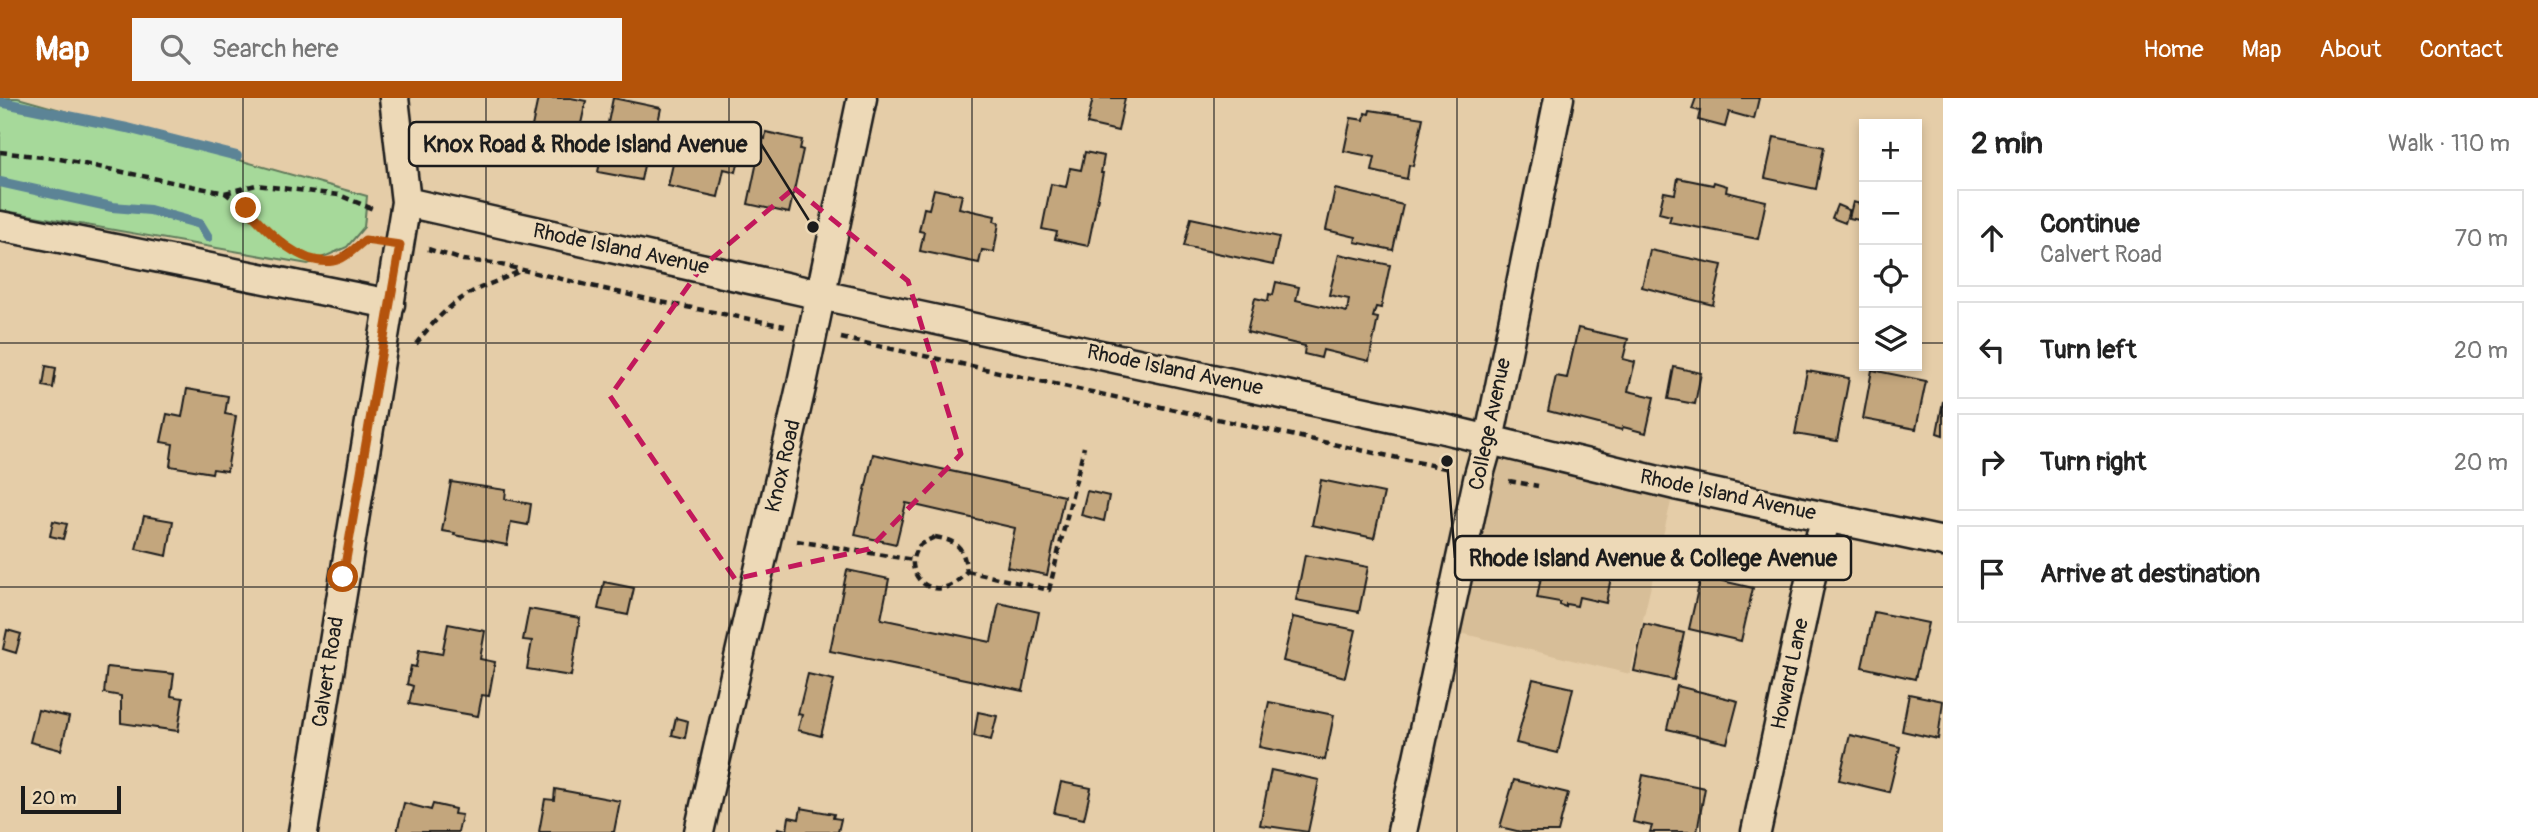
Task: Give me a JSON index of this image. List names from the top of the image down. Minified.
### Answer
{"streets":{"street":["Rhode Island Avenue","College Avenue","Knox Road","Calvert Road","Howard Lane"]},"crossings":[["Rhode Island Avenue","College Avenue"],["Rhode Island Avenue","Knox Road"],["Rhode Island Avenue","Calvert Road"],["Rhode Island Avenue","Howard Lane"]],"places":["Knox Road & Rhode Island Avenue","Rhode Island Avenue & College Avenue"],"scale_bar":"20 m","page":{"header":"Map","search":"Search here","nav":["Home","Map","About","Contact"],"heading":["2 min","Walk · 110 m"],"map_buttons":["+","−"],"list":[["Continue","Calvert Road","70 m"],["Turn left","20 m"],["Turn right","20 m"],"Arrive at destination"],"scale":"20 m"}}
